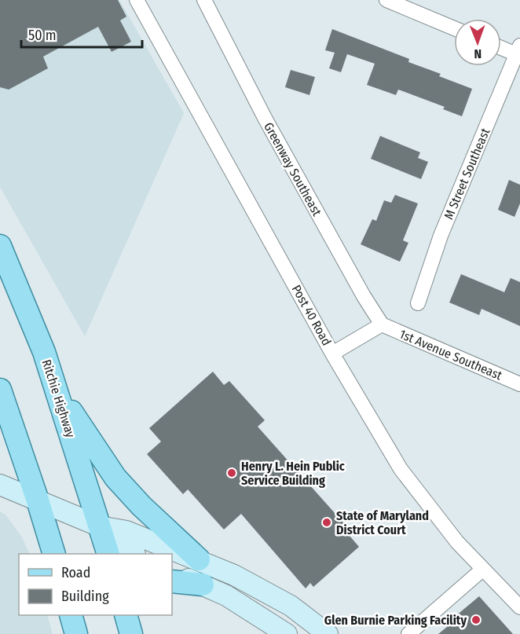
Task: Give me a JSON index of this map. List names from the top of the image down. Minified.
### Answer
{"streets":{"main road":["Ritchie Highway"],"street":["Greenway Southeast","M Street Southeast","Post 40 Road","1st Avenue Southeast"]},"crossings":[["Greenway Southeast","1st Avenue Southeast"]],"places":["Henry L. Hein Public Service Building","State of Maryland District Court","Glen Burnie Parking Facility"],"legend":["Road","Building"],"scale_bar":"50 m","north":"bottom"}
